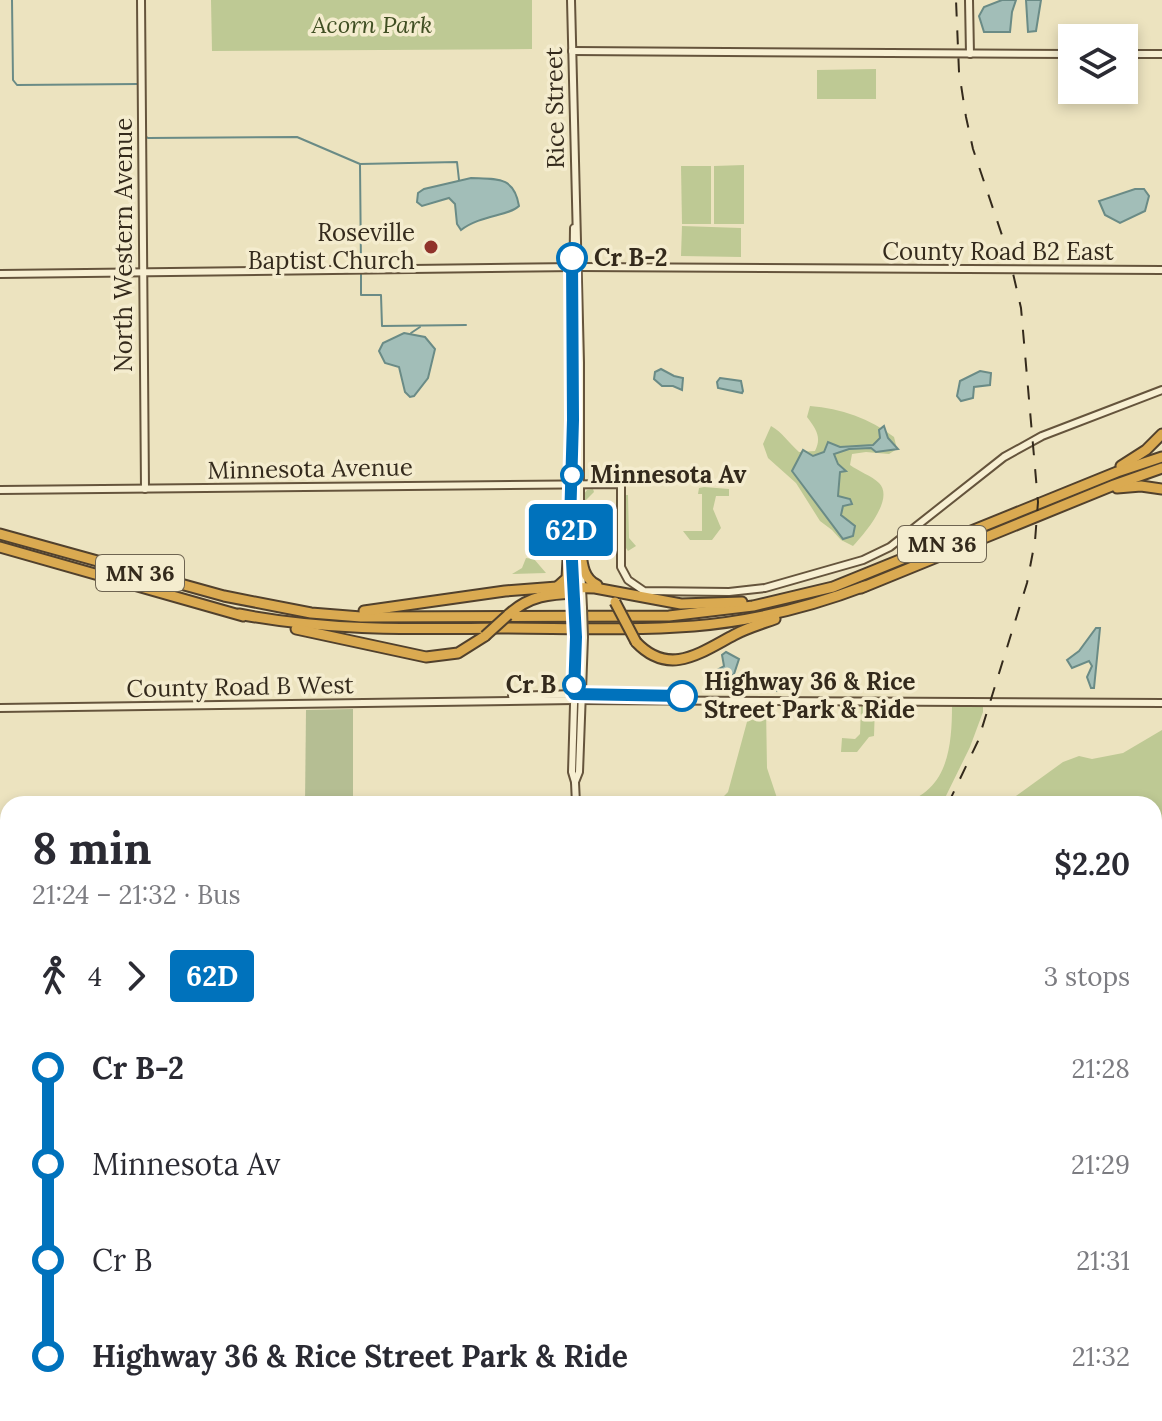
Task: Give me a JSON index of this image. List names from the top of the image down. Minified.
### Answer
{"streets":{"highway":["MN 36"],"street":["Rice Street","North Western Avenue","County Road B2 East","Minnesota Avenue","County Road B West"]},"crossings":[["Rice Street","County Road B2 East"],["Rice Street","Minnesota Avenue"],["Rice Street","County Road B West"],["North Western Avenue","County Road B2 East"],["North Western Avenue","Minnesota Avenue"]],"parks":["Acorn Park"],"places":["Roseville Baptist Church","Cr B-2","Minnesota Av","Cr B","Highway 36 & Rice Street Park & Ride"],"lines":["bus line 62D"],"page":{"on_map":"62D","heading":["8 min","21:24 – 21:32 · Bus","$2.20"],"legs":["4","62D","3 stops"],"list":[{"name":"Cr B-2","value":"21:28"},{"name":"Minnesota Av","value":"21:29"},{"name":"Cr B","value":"21:31"},{"name":"Highway 36 & Rice Street Park & Ride","value":"21:32"}]}}
